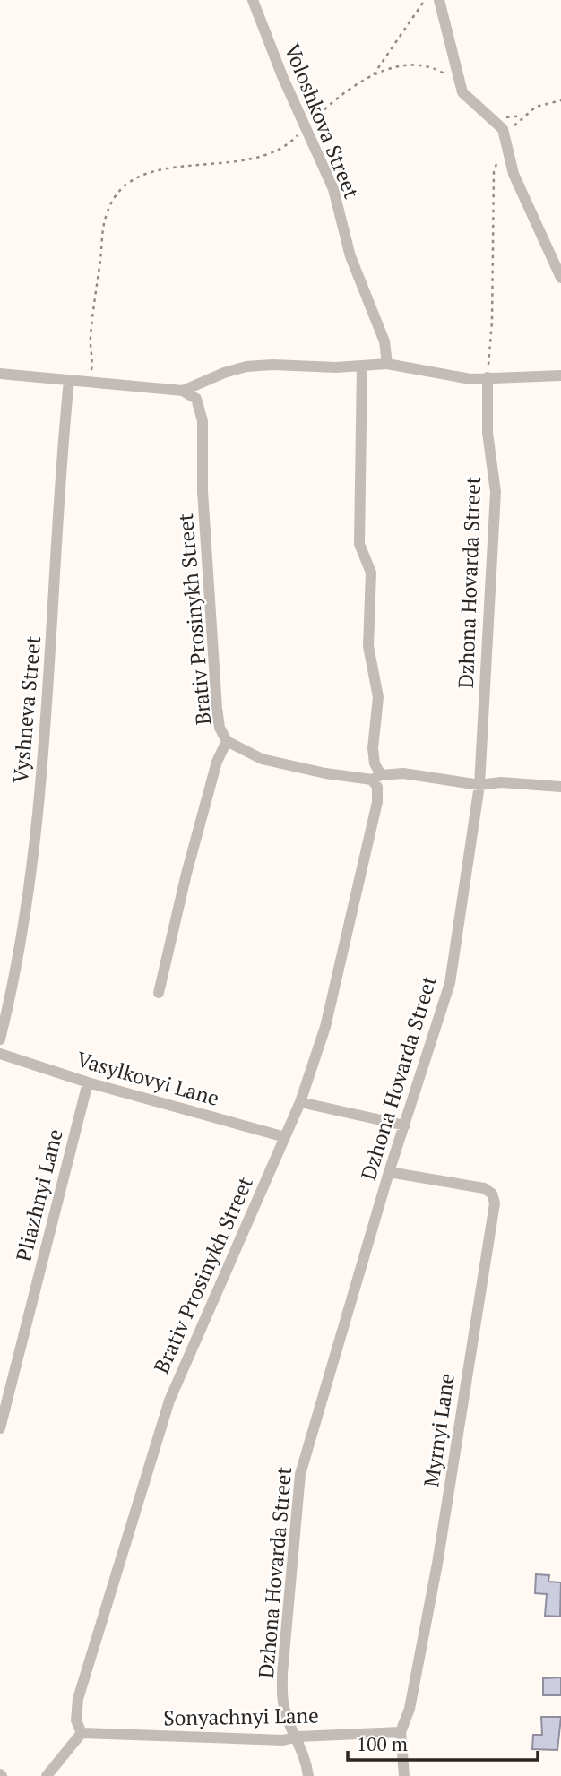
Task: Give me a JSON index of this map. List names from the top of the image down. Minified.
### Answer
{"streets":{"street":["Voloshkova Street","Dzhona Hovarda Street","Brativ Prosinykh Street","Vyshneva Street","Vasylkovyi Lane","Pliazhnyi Lane","Myrnyi Lane","Sonyachnyi Lane"]},"crossings":[["Dzhona Hovarda Street","Myrnyi Lane"],["Dzhona Hovarda Street","Sonyachnyi Lane"],["Brativ Prosinykh Street","Vasylkovyi Lane"],["Brativ Prosinykh Street","Sonyachnyi Lane"],["Vasylkovyi Lane","Pliazhnyi Lane"],["Myrnyi Lane","Sonyachnyi Lane"]],"scale_bar":"100 m"}
